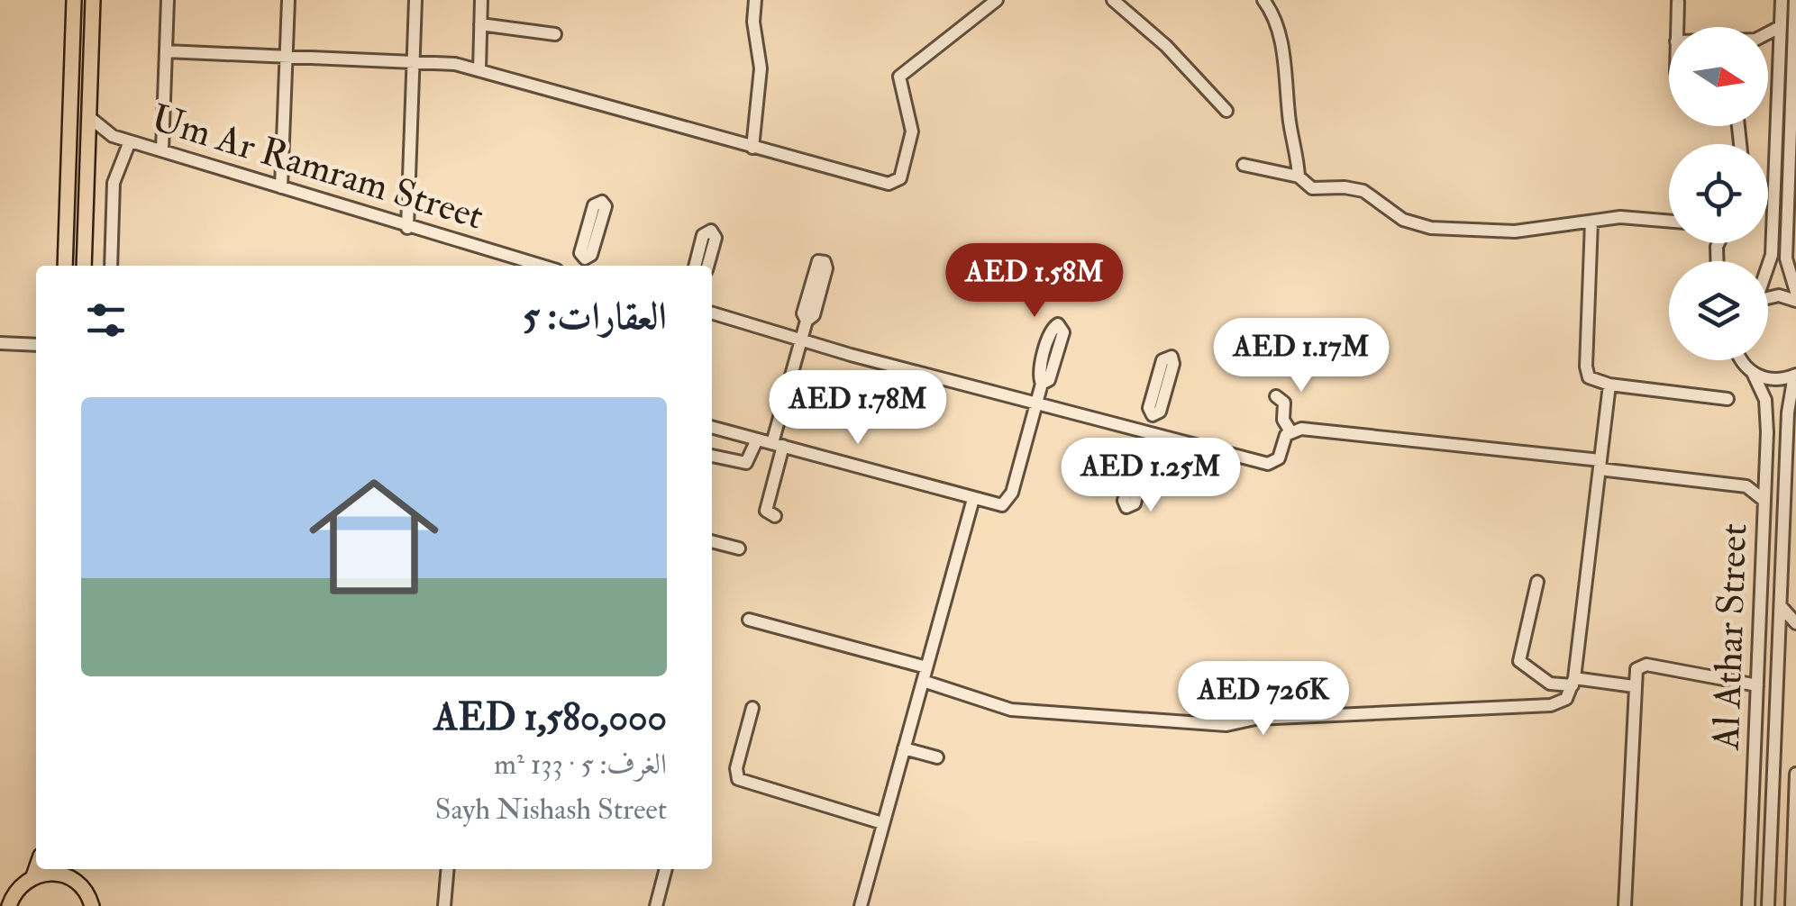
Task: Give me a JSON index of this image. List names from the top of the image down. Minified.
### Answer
{"streets":{"street":["Um Ar Ramram Street","Al Athar Street"]},"north":"right","page":{"price":["AED 1.58M","AED 1.17M","AED 1.78M","AED 1.25M","AED 726K"],"heading":"العقارات: 5","list":[{"name":"AED 1,580,000","note":"الغرف: 5 · 133 m² · Sayh Nishash Street"}]}}
